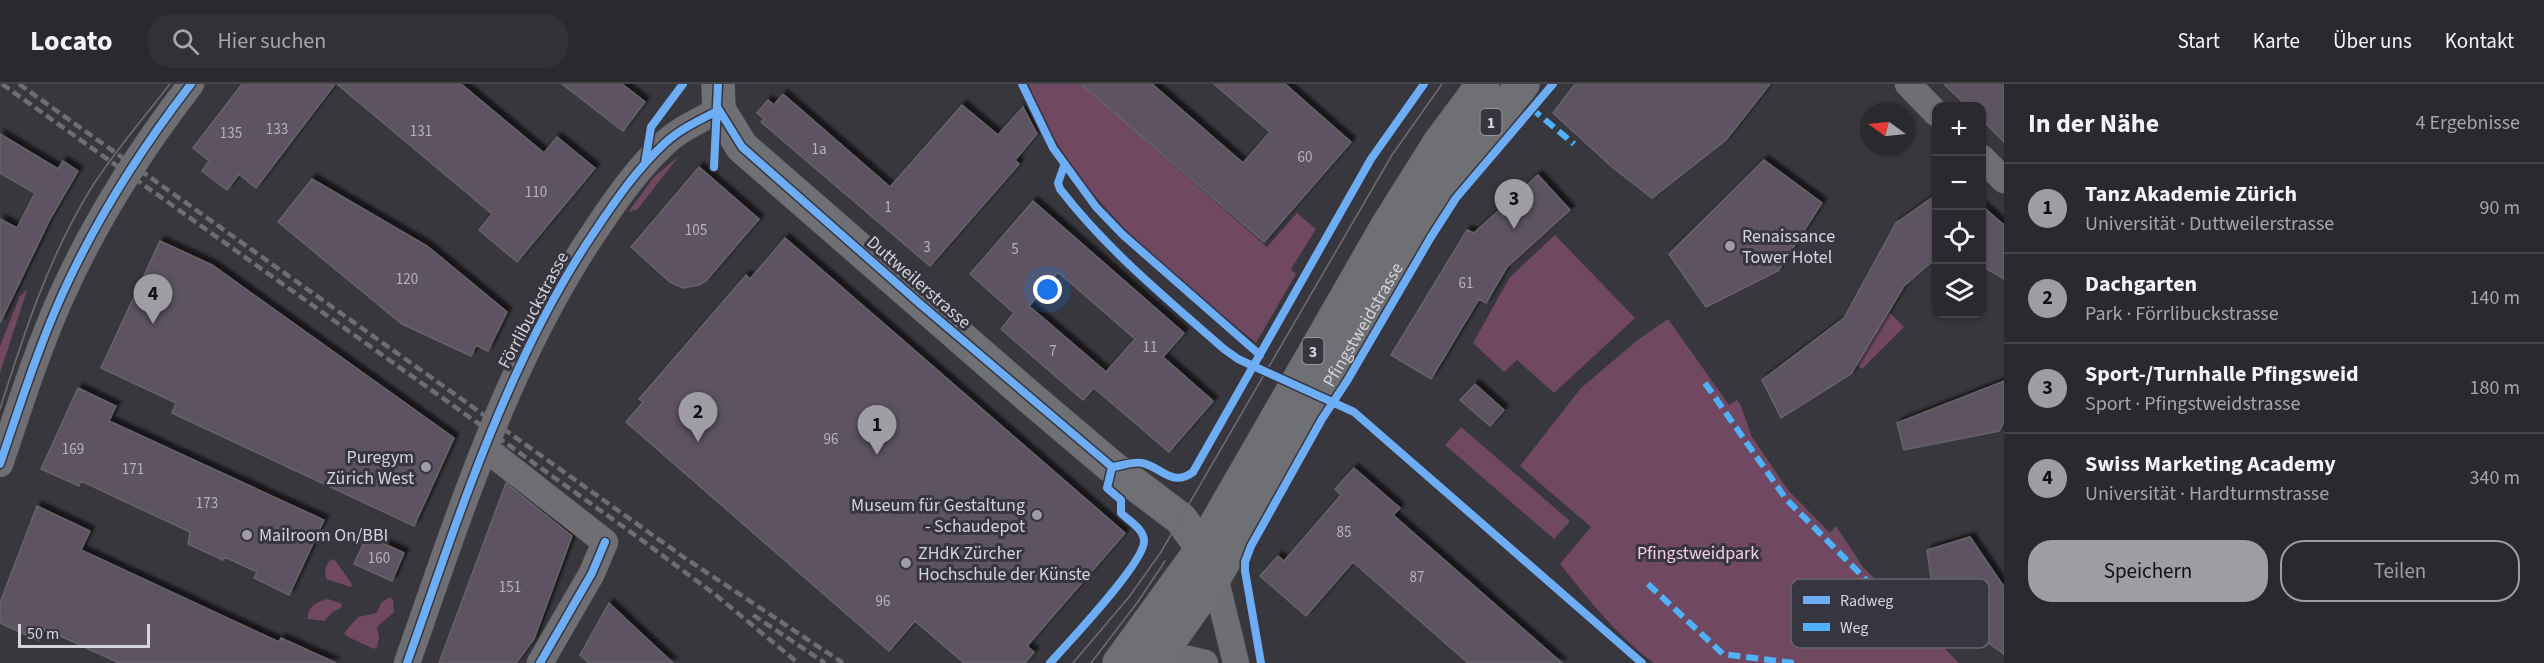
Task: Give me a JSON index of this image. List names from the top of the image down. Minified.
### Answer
{"streets":{"main road":["1","Duttweilerstrasse","Pfingstweidstrasse","3"],"street":["Förrlibuckstrasse"]},"crossings":[["Duttweilerstrasse","Förrlibuckstrasse"],["Duttweilerstrasse","Pfingstweidstrasse"]],"parks":["Pfingstweidpark"],"places":["Renaissance Tower Hotel","Puregym Zürich West","Museum für Gestaltung - Schaudepot","Mailroom On/BBI","ZHdK Zürcher Hochschule der Künste"],"house_numbers":["133","131","135","1a","60","110","1","105","3","5","120","61","11","7","96","169","171","173","85","160","87","151","96"],"legend":["Radweg","Weg"],"scale_bar":"50 m","north":"left","page":{"header":"Locato","search":"Hier suchen","nav":["Start","Karte","Über uns","Kontakt"],"heading":["In der Nähe","4 Ergebnisse"],"map_buttons":["+","−"],"list":[{"mark":"1","name":"Tanz Akademie Zürich","note":"Universität · Duttweilerstrasse","value":"90 m"},{"mark":"2","name":"Dachgarten","note":"Park · Förrlibuckstrasse","value":"140 m"},{"mark":"3","name":"Sport-/Turnhalle Pfingsweid","note":"Sport · Pfingstweidstrasse","value":"180 m"},{"mark":"4","name":"Swiss Marketing Academy","note":"Universität · Hardturmstrasse","value":"340 m"}],"pins":["3","4","2","1"],"buttons":["Speichern","Teilen"],"scale":"50 m"}}
